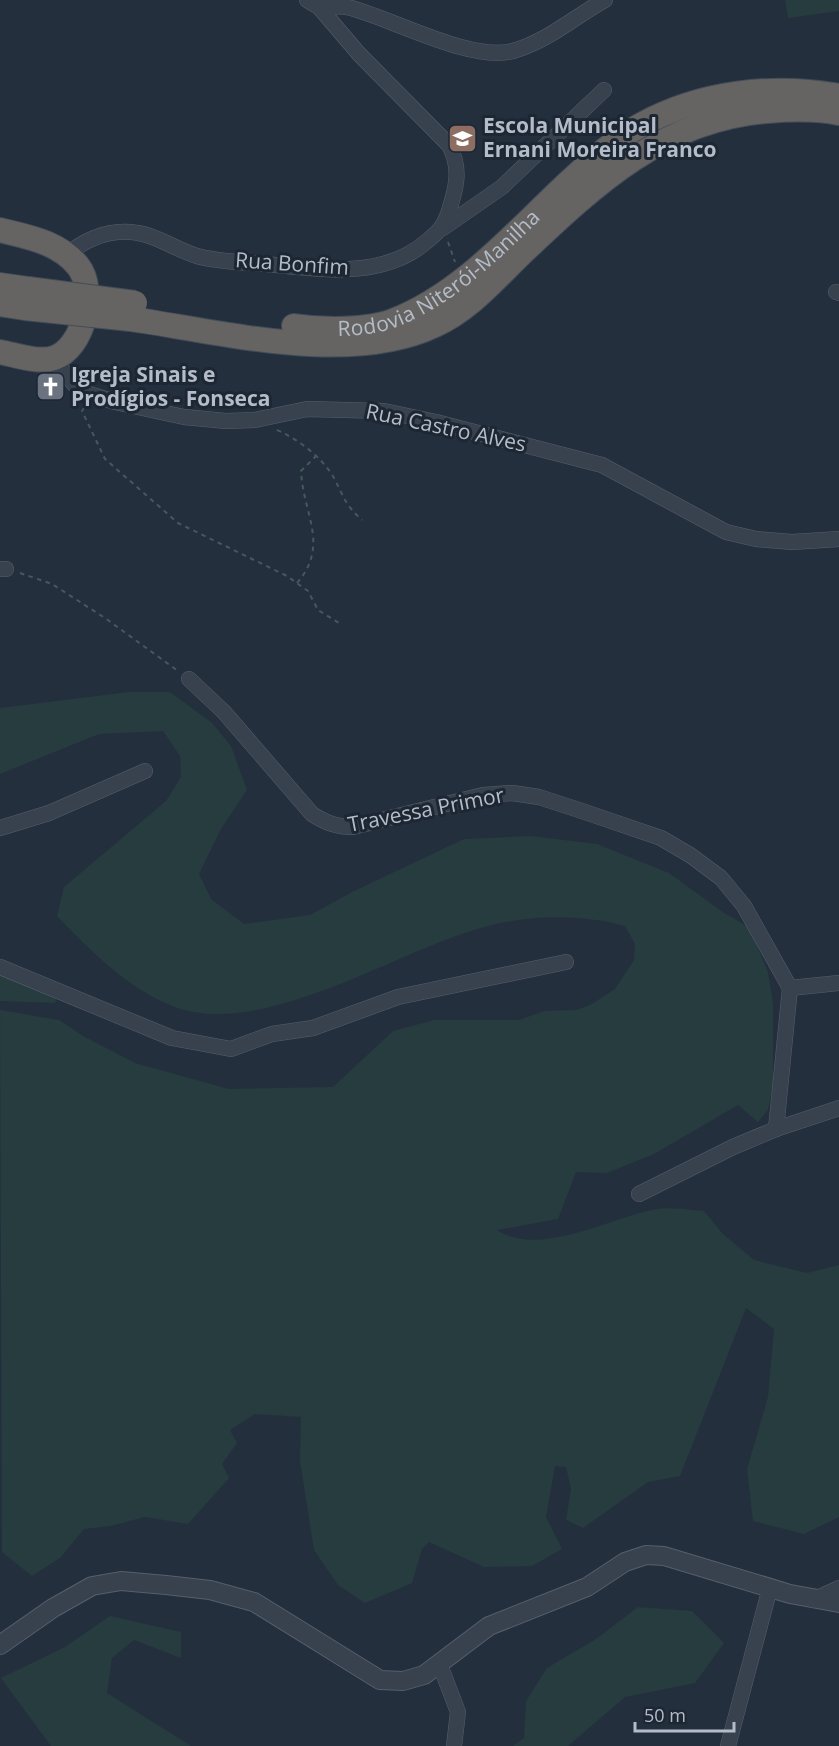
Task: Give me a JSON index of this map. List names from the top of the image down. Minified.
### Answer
{"streets":{"highway":["Rodovia Niterói-Manilha"],"street":["Rua Bonfim","Rua Castro Alves","Travessa Primor"]},"places":{"school or university":["Escola Municipal Ernani Moreira Franco"],"church":["Igreja Sinais e Prodígios - Fonseca"]},"scale_bar":"50 m"}
